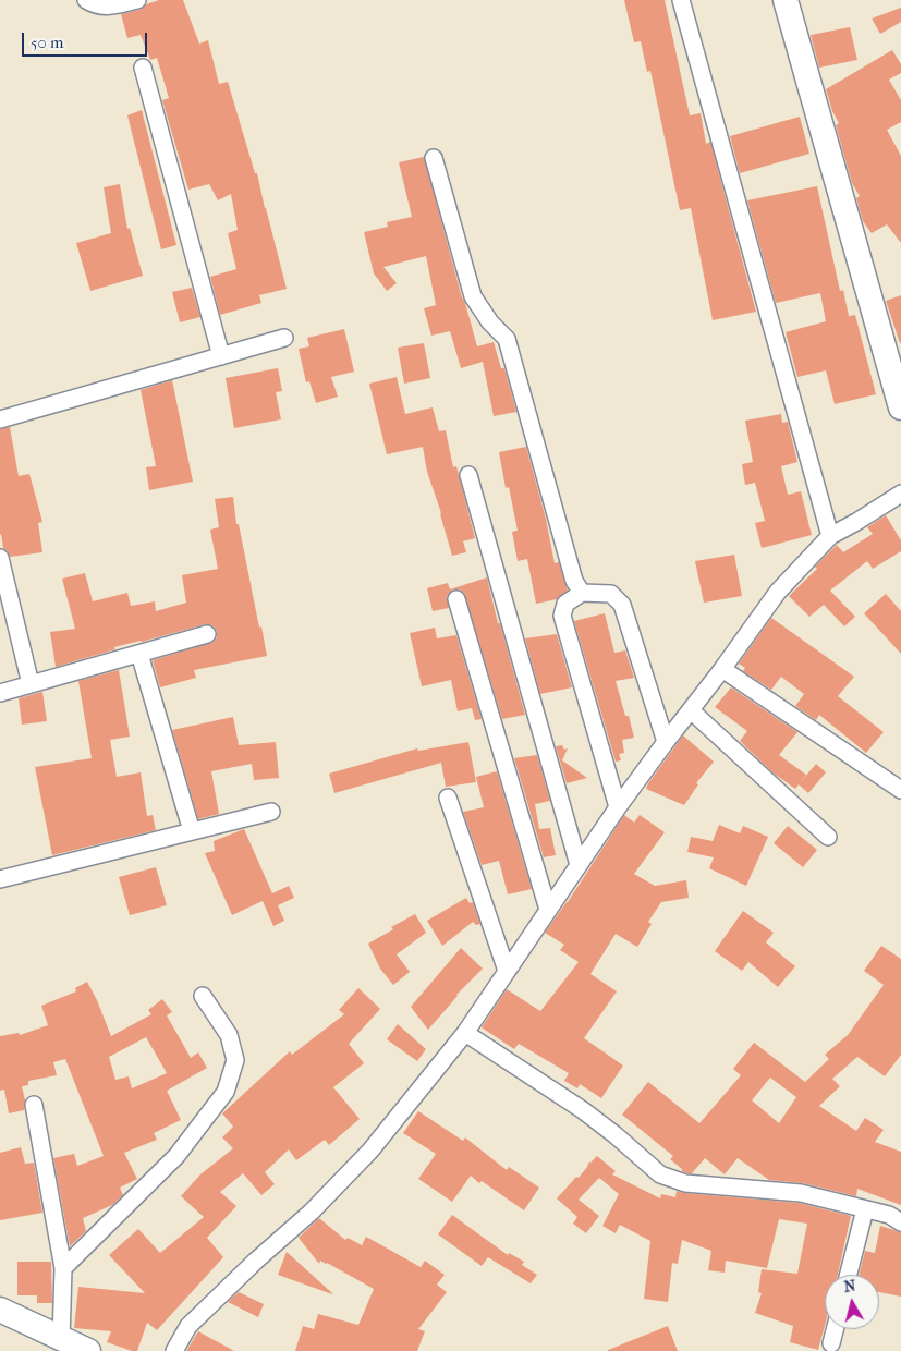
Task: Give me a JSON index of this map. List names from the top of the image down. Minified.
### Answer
{"scale_bar":"50 m","north":"top"}
